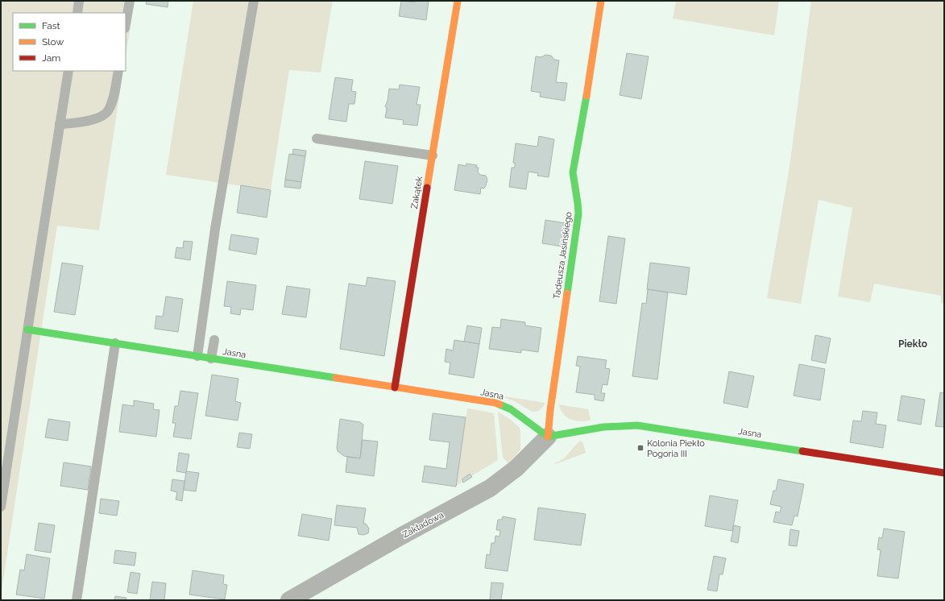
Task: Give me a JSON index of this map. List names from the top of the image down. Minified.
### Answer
{"streets":{"street":["Zakątek","Tadeusza Jasińskiego","Jasna","Zakładowa"]},"crossings":[["Zakątek","Jasna"],["Tadeusza Jasińskiego","Jasna"],["Tadeusza Jasińskiego","Zakładowa"],["Jasna","Zakładowa"]],"districts":["Piekło"],"places":{"transit":["Kolonia Piekło Pogoria III"]},"legend":["Fast","Slow","Jam"]}
